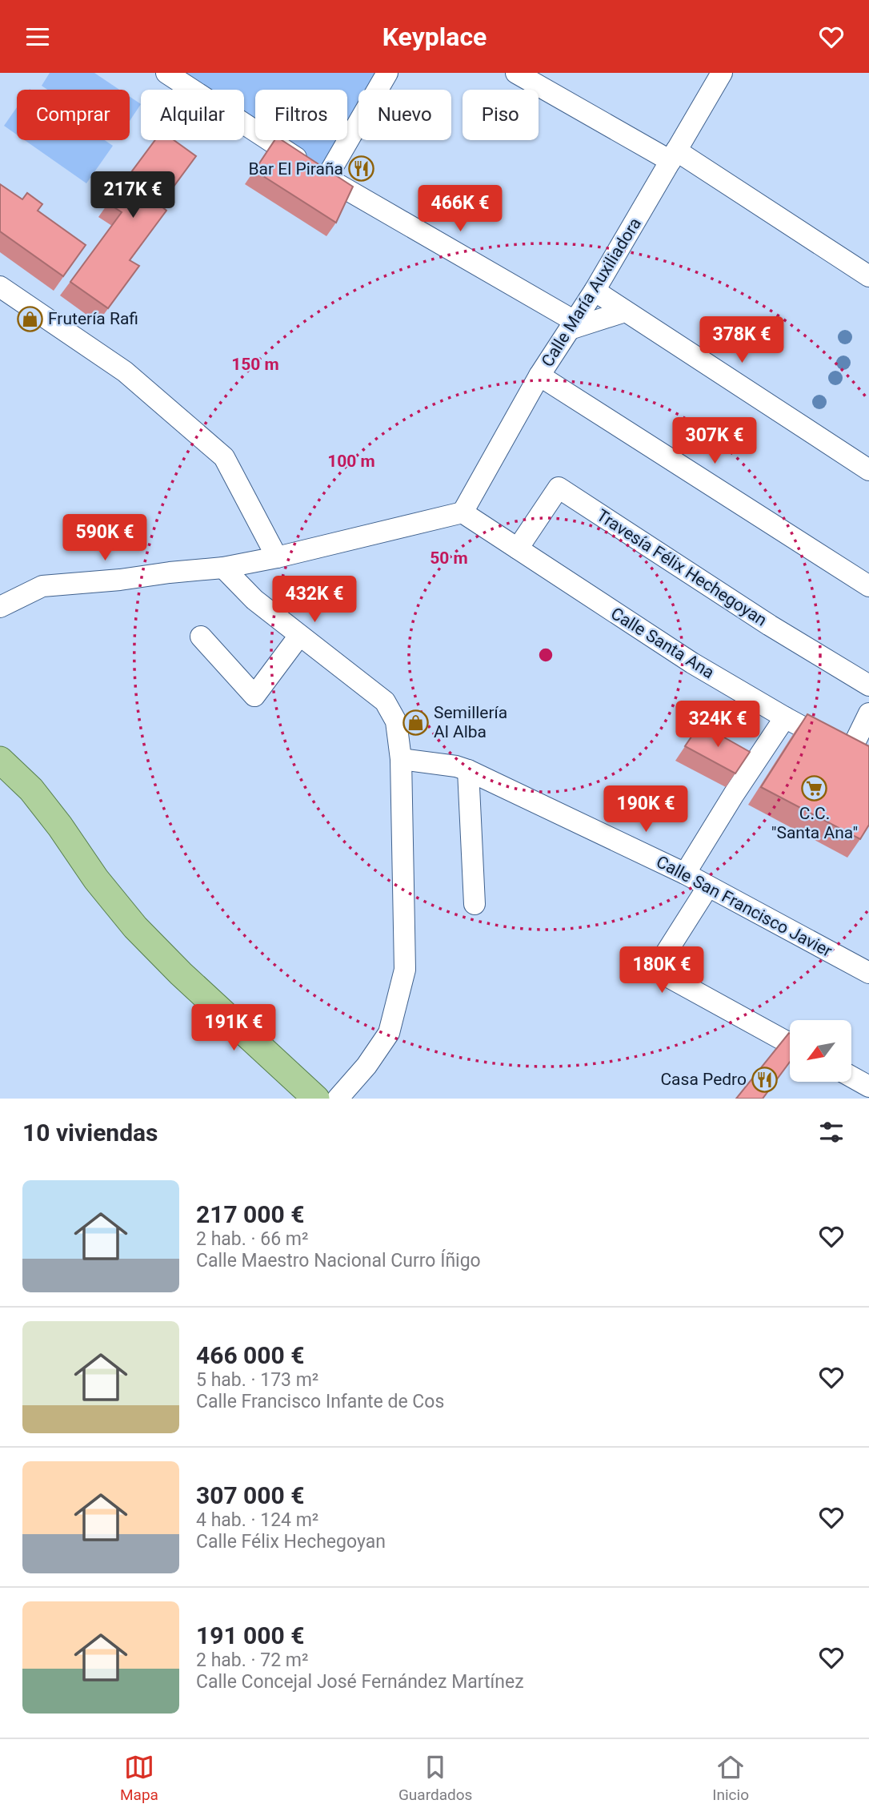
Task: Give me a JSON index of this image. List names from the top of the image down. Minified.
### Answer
{"streets":{"street":["Calle María Auxiliadora","Travesía Félix Hechegoyan","Calle Santa Ana","Calle San Francisco Javier"]},"crossings":[["Calle María Auxiliadora","Calle Santa Ana"],["Travesía Félix Hechegoyan","Calle Santa Ana"]],"places":{"restaurant":["Bar El Piraña","Casa Pedro"],"shop":["Frutería Rafi","Semillería Al Alba"],"supermarket":["C.C. \"Santa Ana\""]},"north":"bottom left","page":{"header":"Keyplace","chip":["Comprar","Alquilar","Filtros","Nuevo","Piso"],"price":["217K €","466K €","378K €","307K €","590K €","432K €","324K €","190K €","180K €","191K €"],"heading":"10 viviendas","list":[{"name":"217 000 €","note":"2 hab. · 66 m² · Calle Maestro Nacional Curro Íñigo"},{"name":"466 000 €","note":"5 hab. · 173 m² · Calle Francisco Infante de Cos"},{"name":"307 000 €","note":"4 hab. · 124 m² · Calle Félix Hechegoyan"},{"name":"191 000 €","note":"2 hab. · 72 m² · Calle Concejal José Fernández Martínez"}],"tabs":["Mapa","Guardados","Inicio"]},"rings":["150 m","100 m","50 m"]}
